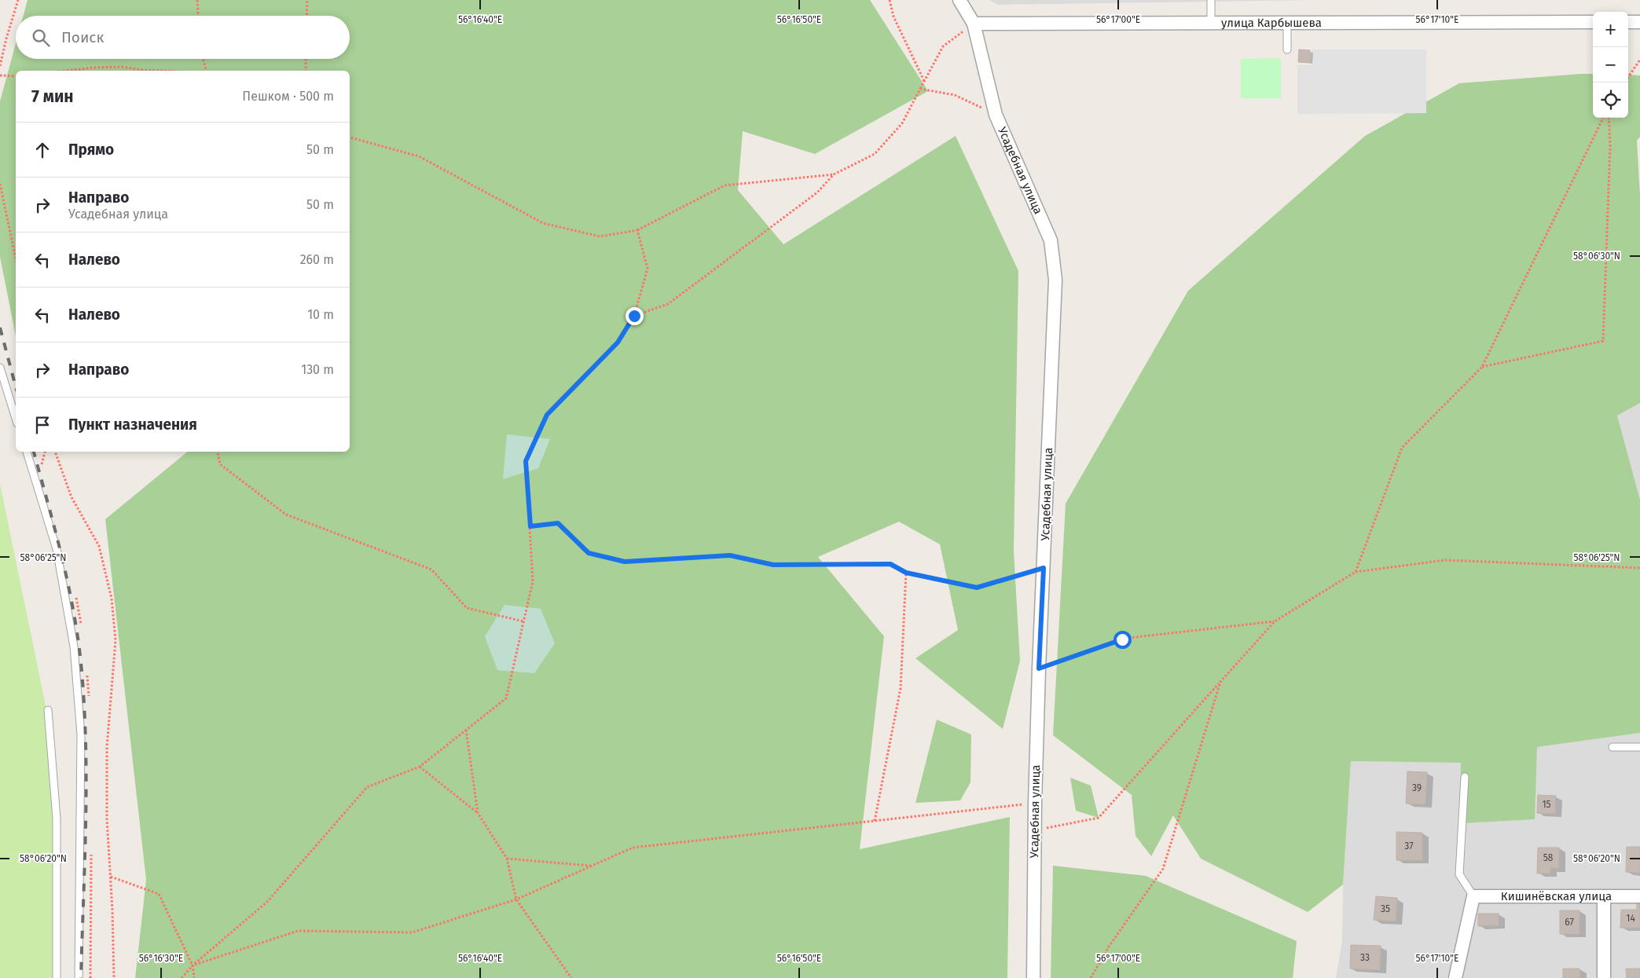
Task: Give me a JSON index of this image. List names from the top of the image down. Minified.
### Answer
{"streets":{"street":["улица Карбышева","Усадебная улица","Кишинёвская улица"]},"crossings":[["улица Карбышева","Усадебная улица"]],"house_numbers":["39","15","37","58","35","14","67","33"],"page":{"map_buttons":["+","−"],"search":"Поиск","heading":["7 мин","Пешком · 500 m"],"list":[["Прямо","50 m"],["Направо","Усадебная улица","50 m"],["Налево","260 m"],["Налево","10 m"],["Направо","130 m"],"Пункт назначения"]},"coordinates":["56°16'40\"E","56°16'50\"E","56°17'00\"E","56°17'10\"E","58°06'30\"N","58°06'25\"N","58°06'20\"N","56°16'30\"E"]}
